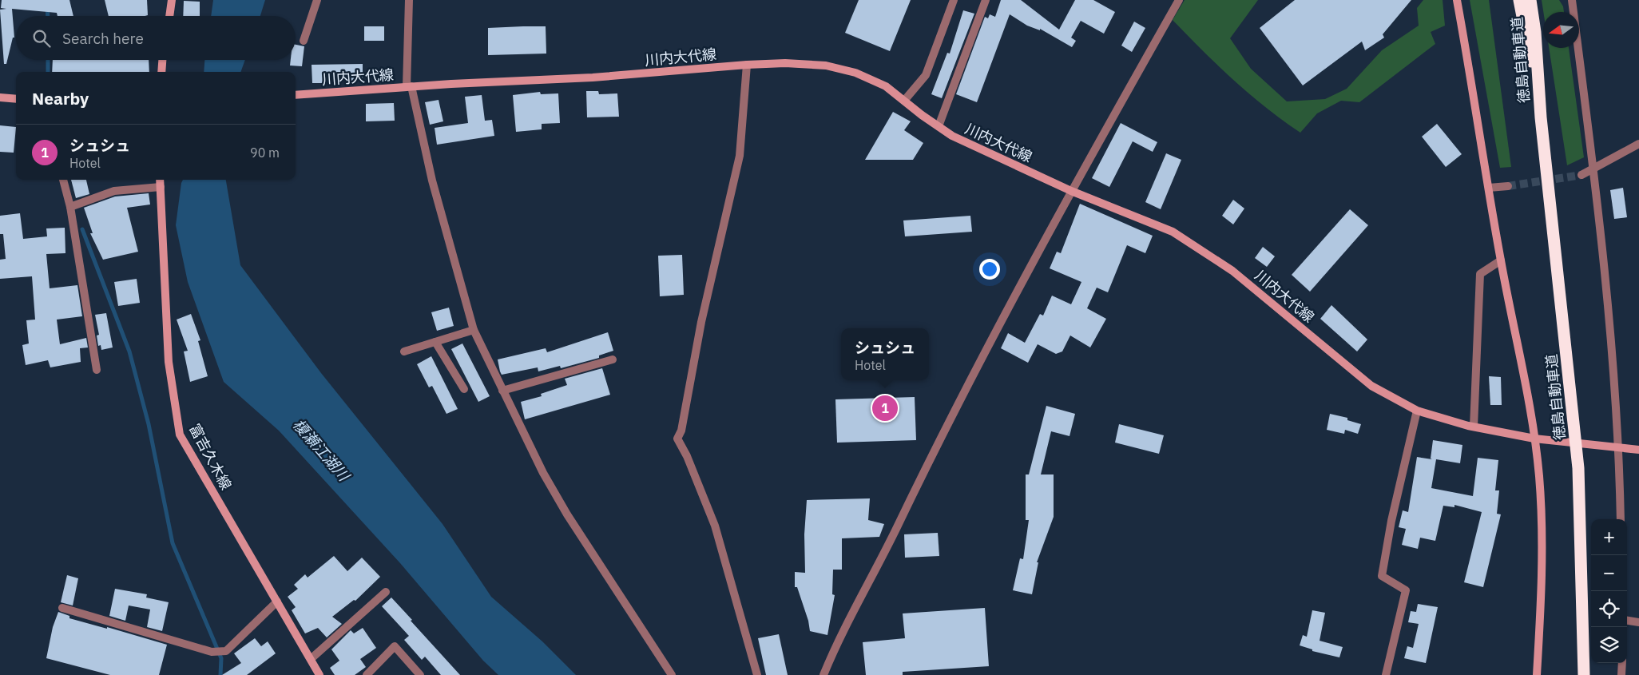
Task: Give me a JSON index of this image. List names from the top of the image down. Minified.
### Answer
{"streets":{"highway":["徳島自動車道"],"main road":["川内大代線","富吉久木線"]},"water":["榎瀬江湖川"],"north":"left","page":{"search":"Search here","heading":"Nearby","list":[{"mark":"1","name":"シュシュ","note":"Hotel","value":"90 m"}],"popup":["シュシュ","Hotel"],"pins":"1","map_buttons":["+","−"]}}
